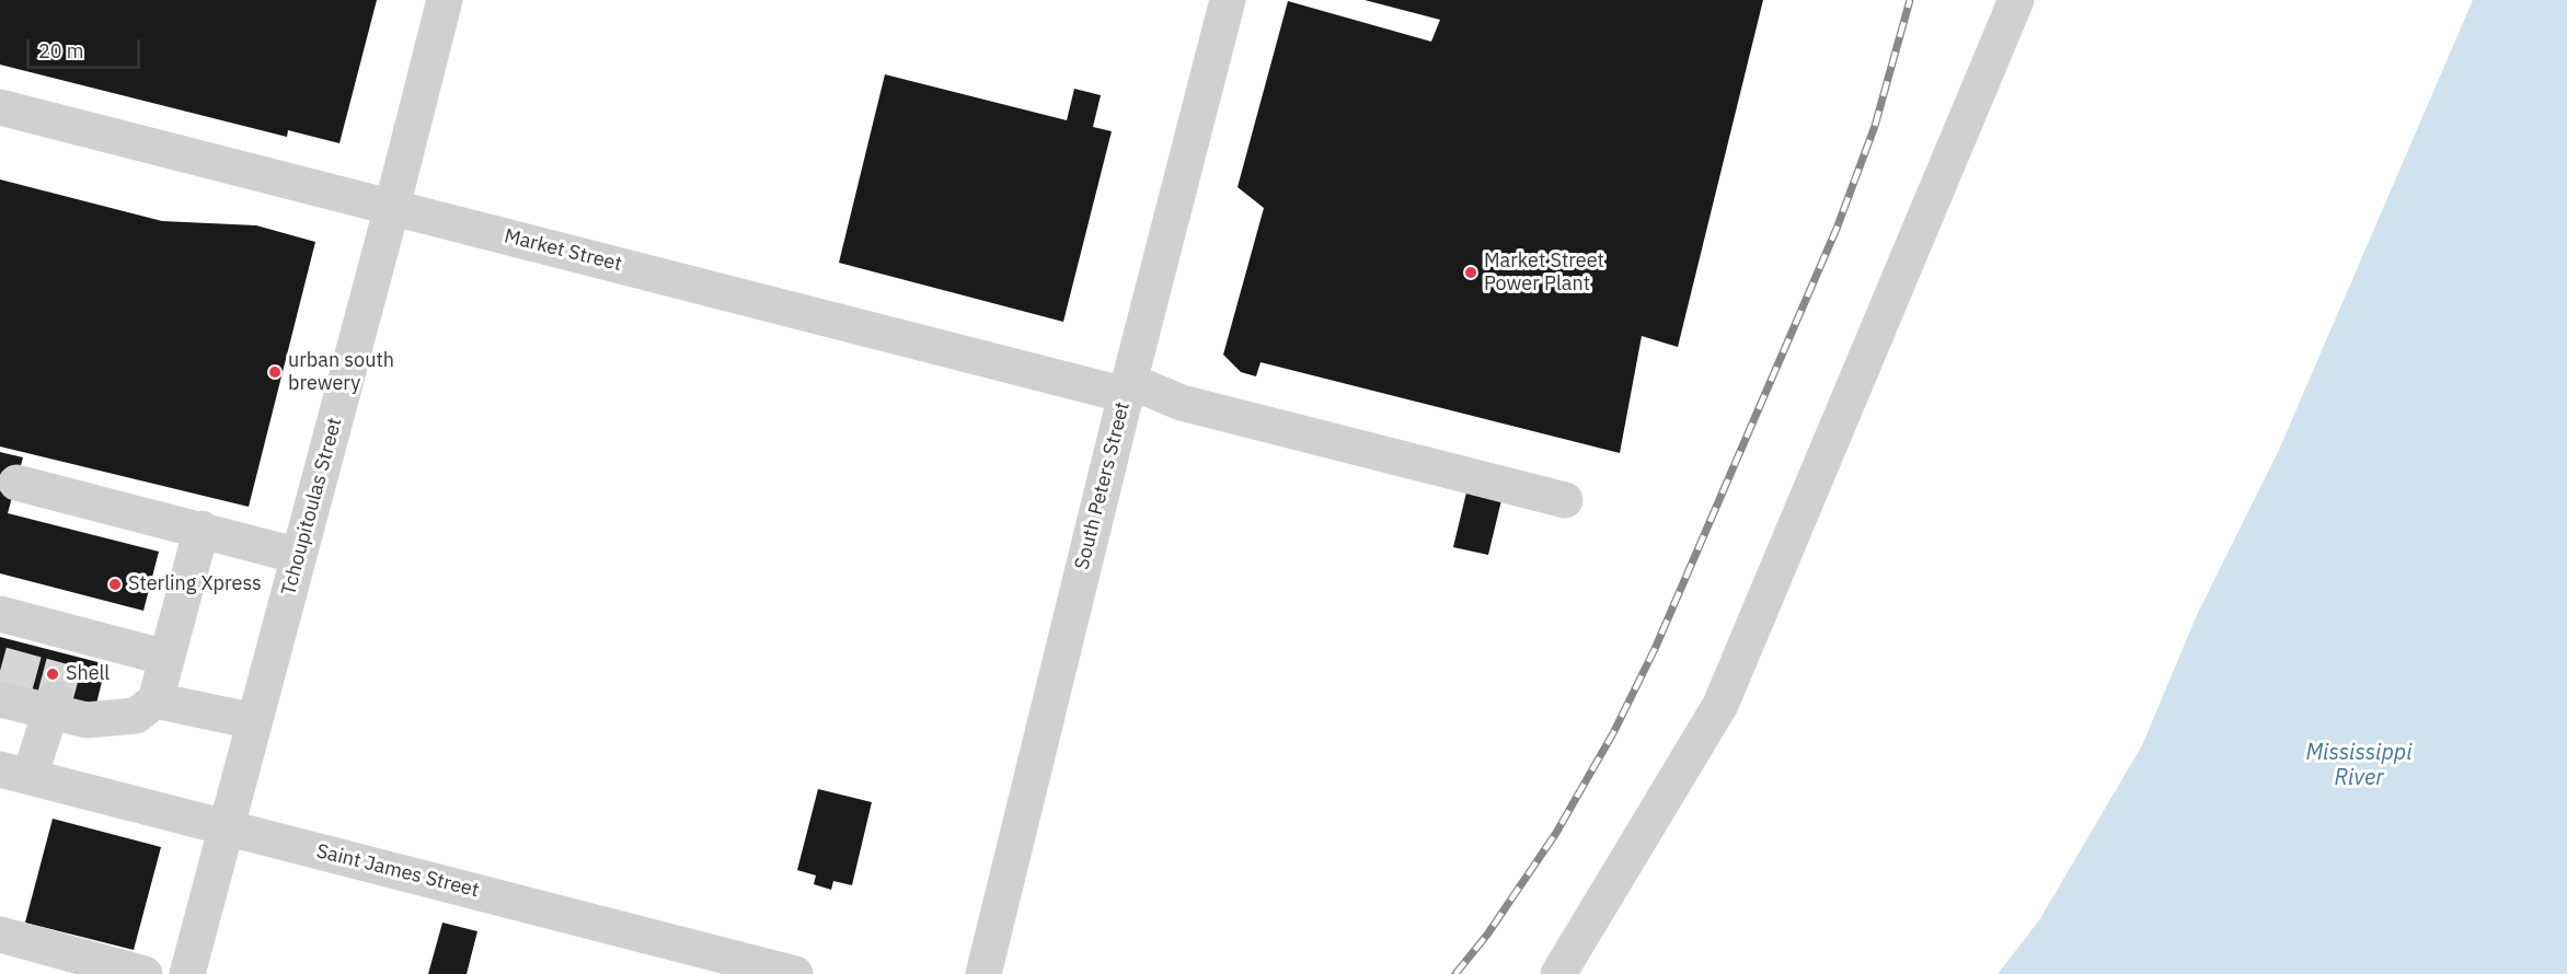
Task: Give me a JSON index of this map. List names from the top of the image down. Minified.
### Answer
{"streets":{"street":["Market Street","South Peters Street","Tchoupitoulas Street","Saint James Street"]},"crossings":[["Market Street","South Peters Street"],["Market Street","Tchoupitoulas Street"],["Tchoupitoulas Street","Saint James Street"]],"water":["Mississippi River"],"places":["Market Street Power Plant","urban south brewery","Sterling Xpress","Shell"],"scale_bar":"20 m"}
